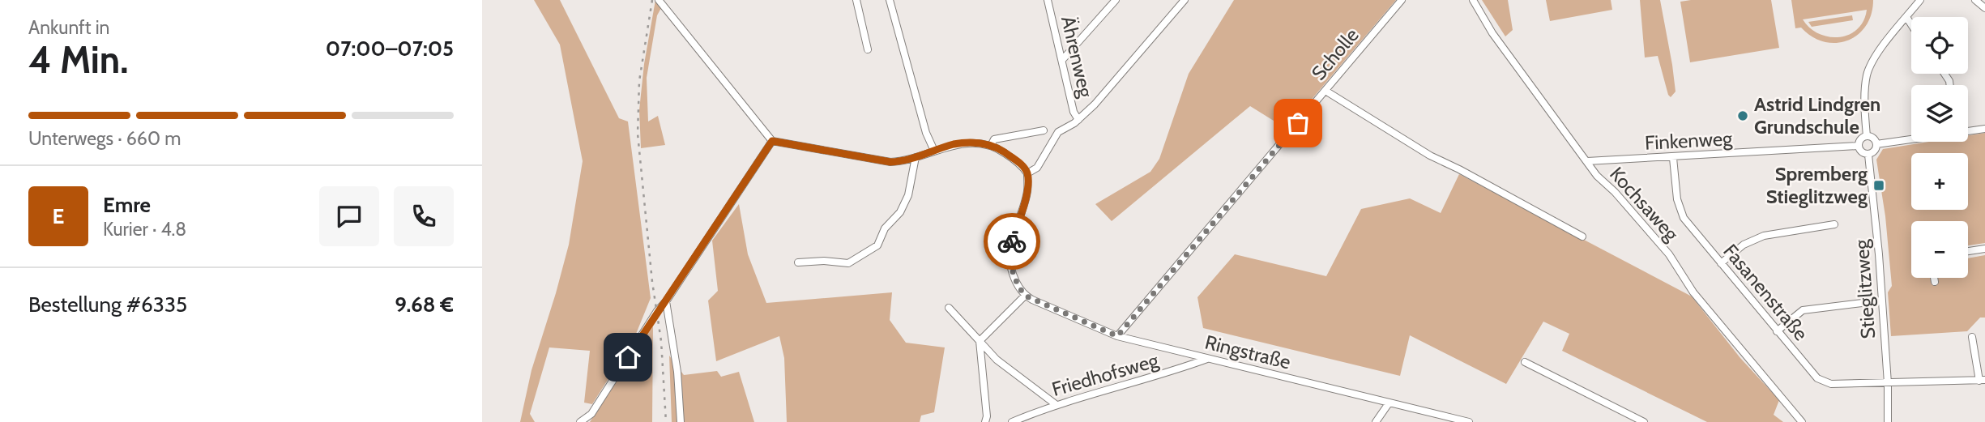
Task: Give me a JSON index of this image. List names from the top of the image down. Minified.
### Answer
{"streets":{"street":["Scholle","Ährenweg","Finkenweg","Kochsaweg","Stieglitzweg","Fasanenstraße","Ringstraße","Friedhofsweg"]},"crossings":[["Scholle","Ringstraße"],["Finkenweg","Kochsaweg"],["Finkenweg","Stieglitzweg"],["Finkenweg","Fasanenstraße"],["Stieglitzweg","Fasanenstraße"],["Ringstraße","Friedhofsweg"]],"places":{"other":["Astrid Lindgren Grundschule"],"transit":["Spremberg Stieglitzweg"]},"page":{"heading":["4 Min.","Ankunft in","07:00–07:05"],"panel":["Emre","Kurier · 4.8","Bestellung #6335","9.68 €"],"map_buttons":["+","−"],"bar":"Unterwegs · 660 m","round":"E"}}
